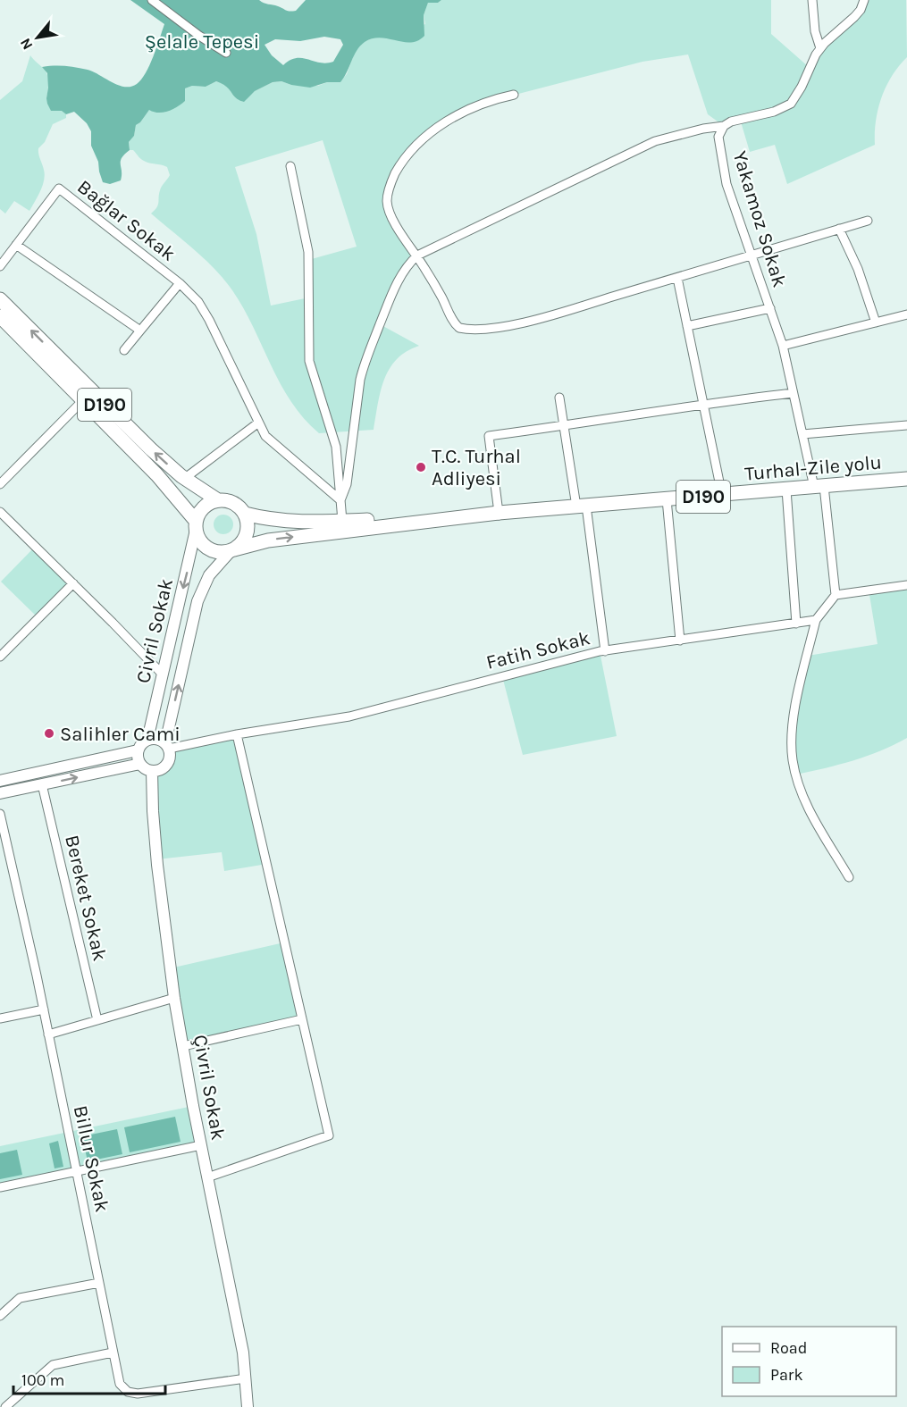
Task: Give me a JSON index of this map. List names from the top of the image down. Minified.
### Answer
{"streets":{"main road":["D190","Turhal-Zile yolu"],"street":["Yakamoz Sokak","Bağlar Sokak","Civril Sokak","Fatih Sokak","Bereket Sokak","Çivril Sokak","Billur Sokak"]},"crossings":[["Yakamoz Sokak","Turhal-Zile yolu"],["D190","Turhal-Zile yolu"],["D190","Civril Sokak"],["Civril Sokak","Fatih Sokak"],["Civril Sokak","Çivril Sokak"],["Fatih Sokak","Çivril Sokak"],["Çivril Sokak","Billur Sokak"]],"parks":["Şelale Tepesi"],"places":["T.C. Turhal Adliyesi","Salihler Cami"],"legend":["Road","Park"],"scale_bar":"100 m","north":"bottom left"}
